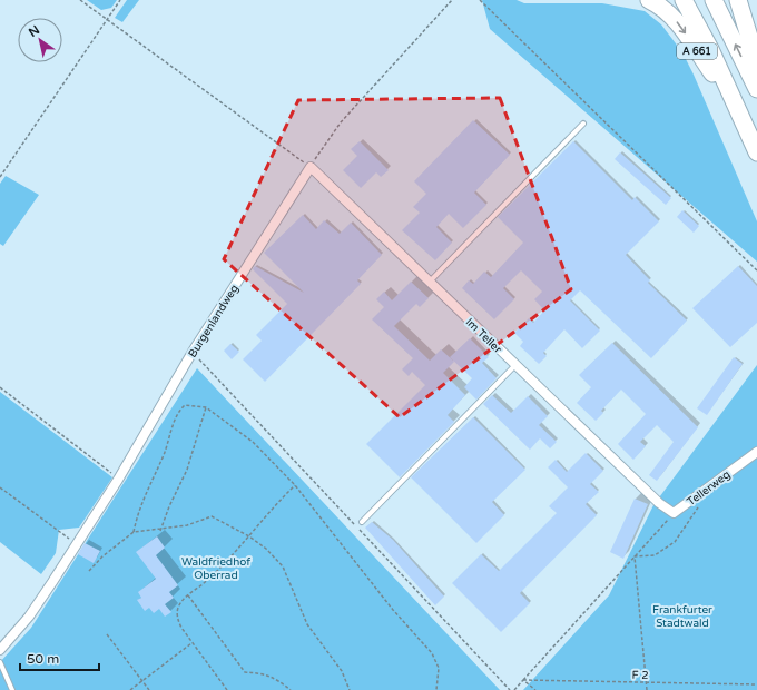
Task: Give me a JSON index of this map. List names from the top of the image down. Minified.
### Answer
{"streets":{"highway":["A 661"],"street":["Burgenlandweg","Im Teller","Tellerweg"],"path":["F 2"]},"crossings":[["Burgenlandweg","Im Teller"],["Im Teller","Tellerweg"]],"parks":["Waldfriedhof Oberrad","Frankfurter Stadtwald"],"scale_bar":"50 m","north":"top left"}
